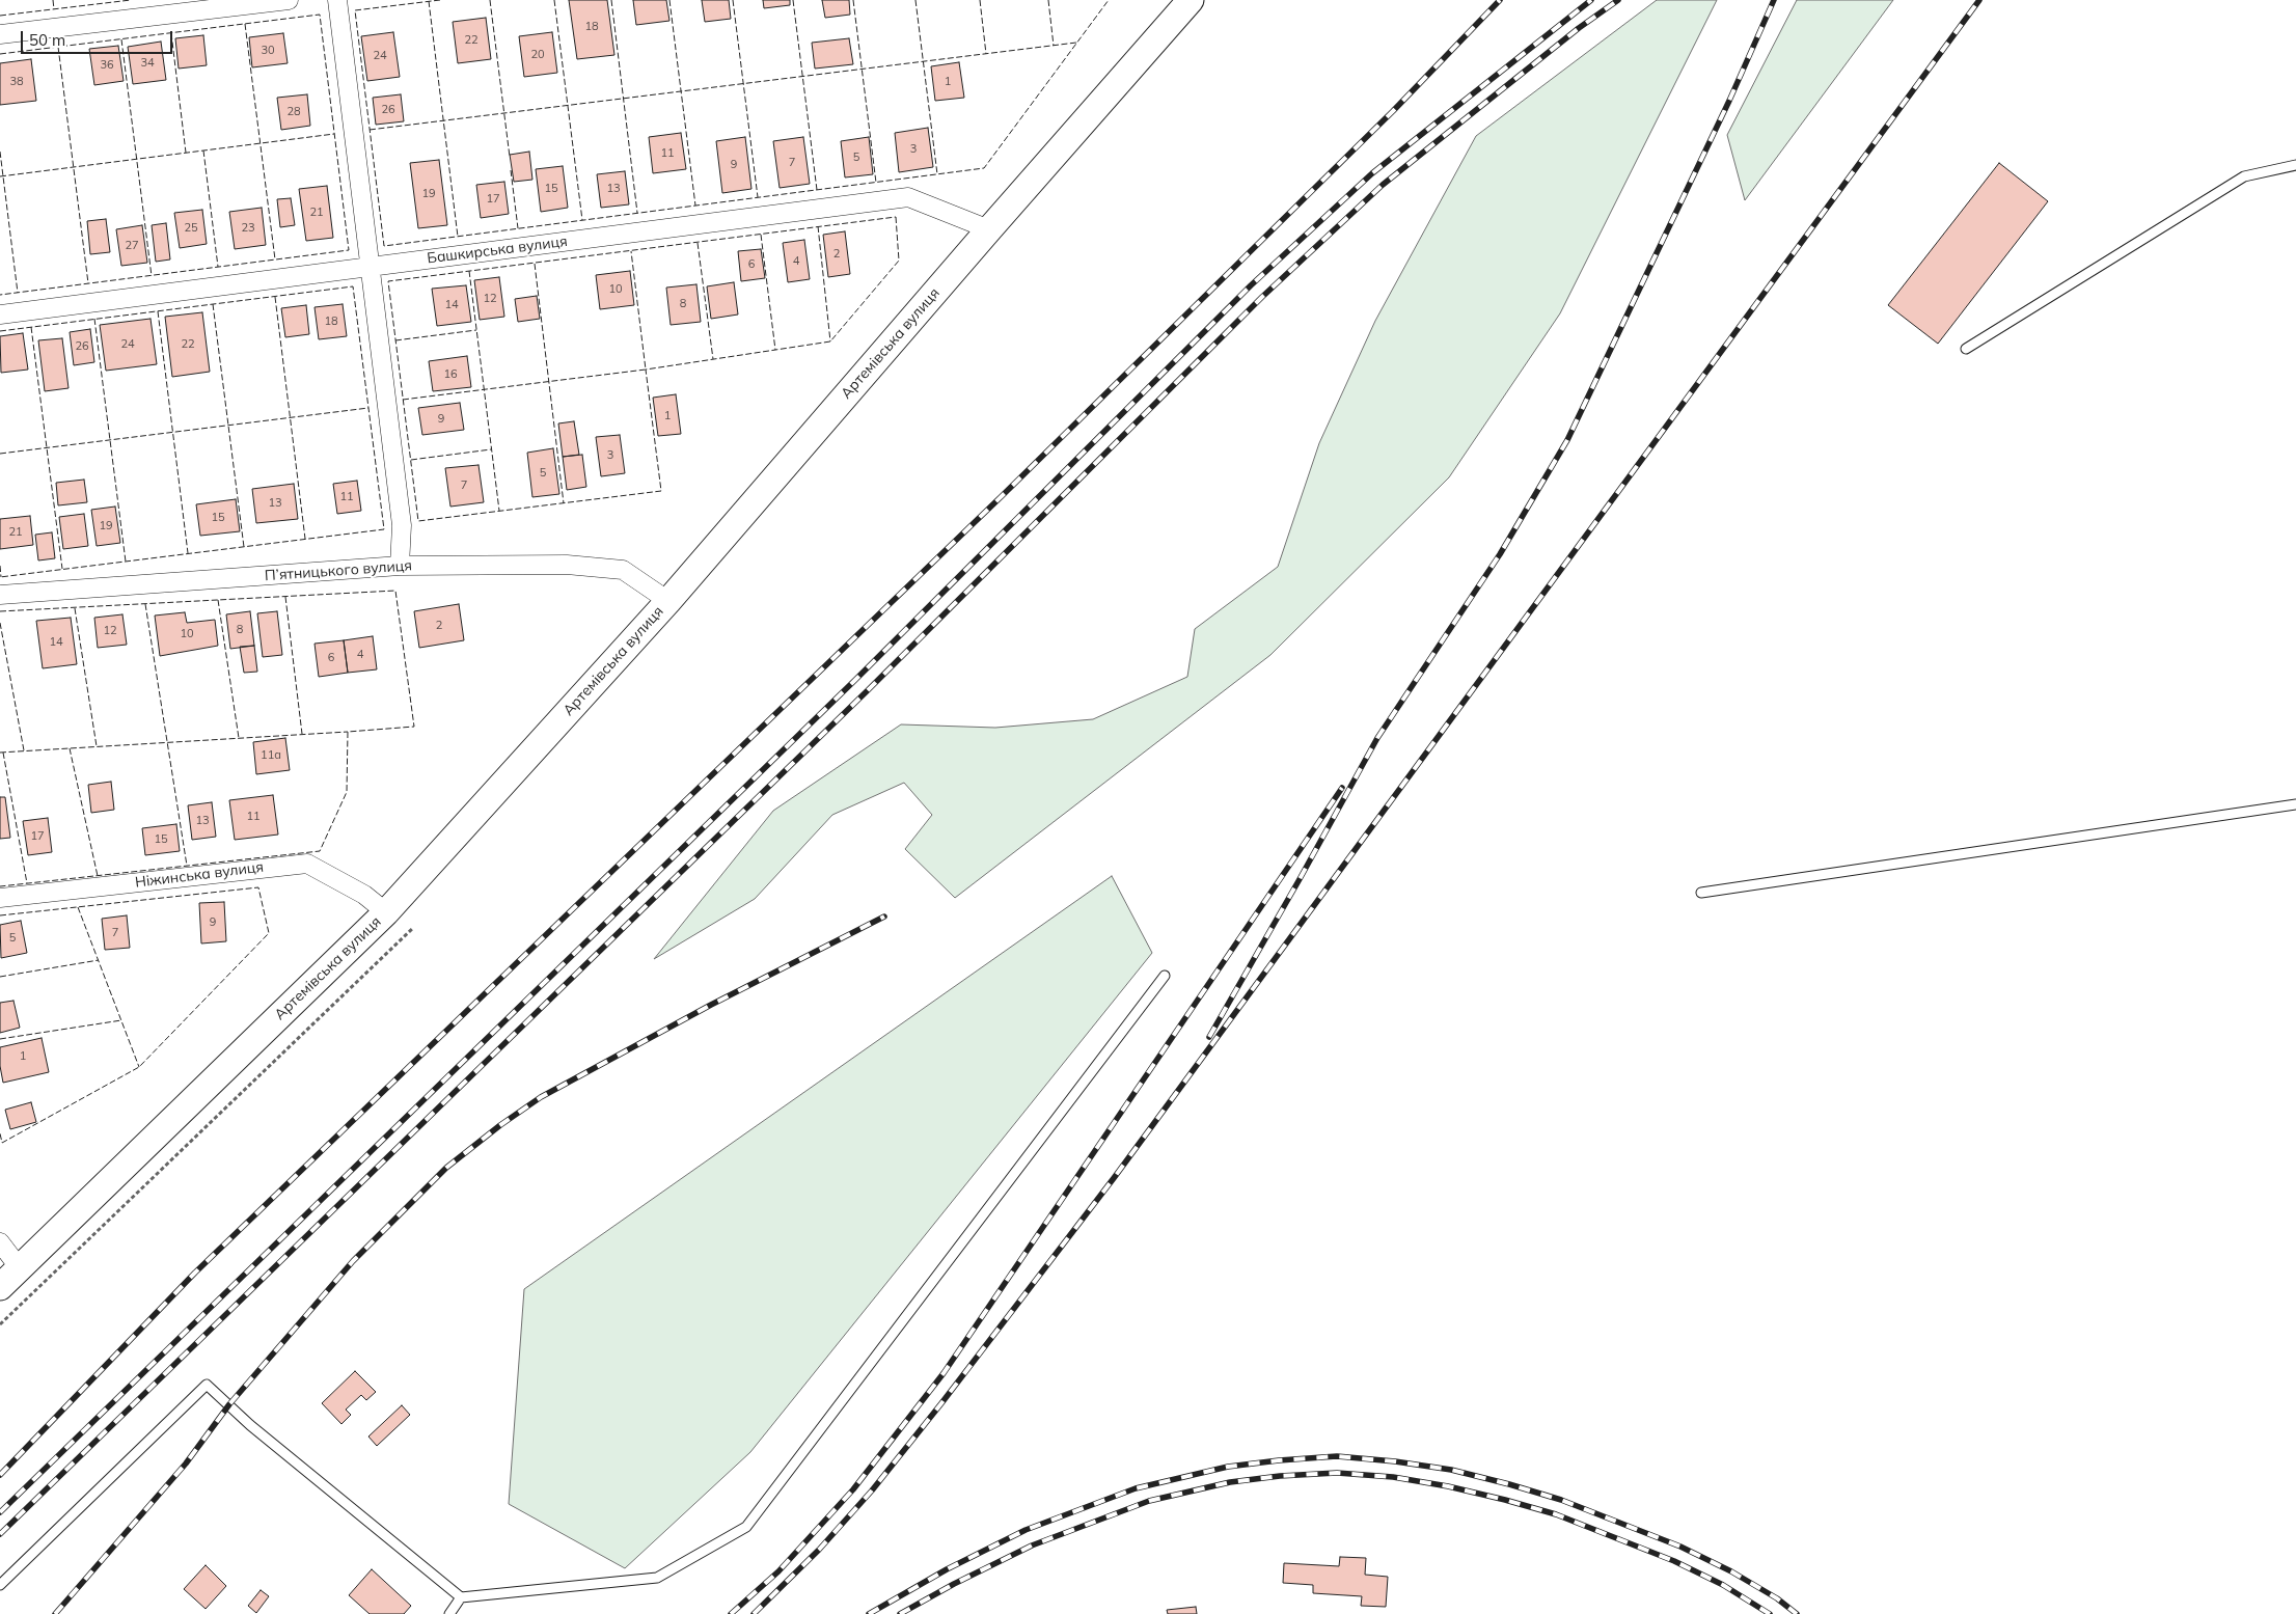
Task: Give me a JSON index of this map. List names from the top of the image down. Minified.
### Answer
{"streets":{"main road":["Артемівська вулиця"],"street":["Башкирська вулиця","П’ятницького вулиця","Ніжинська вулиця"]},"crossings":[["Башкирська вулиця","Артемівська вулиця"],["Артемівська вулиця","П’ятницького вулиця"],["Артемівська вулиця","Ніжинська вулиця"]],"house_numbers":["18","22","30","20","24","34","36","38","1","26","28","3","11","5","7","9","15","13","19","17","21","25","23","27","2","4","6","10","12","8","14","18","24","22","26","16","1","9","3","5","7","11","13","15","19","21","2","8","12","10","14","4","6","11а","11","13","17","15","9","7","5","1"],"scale_bar":"50 m"}
